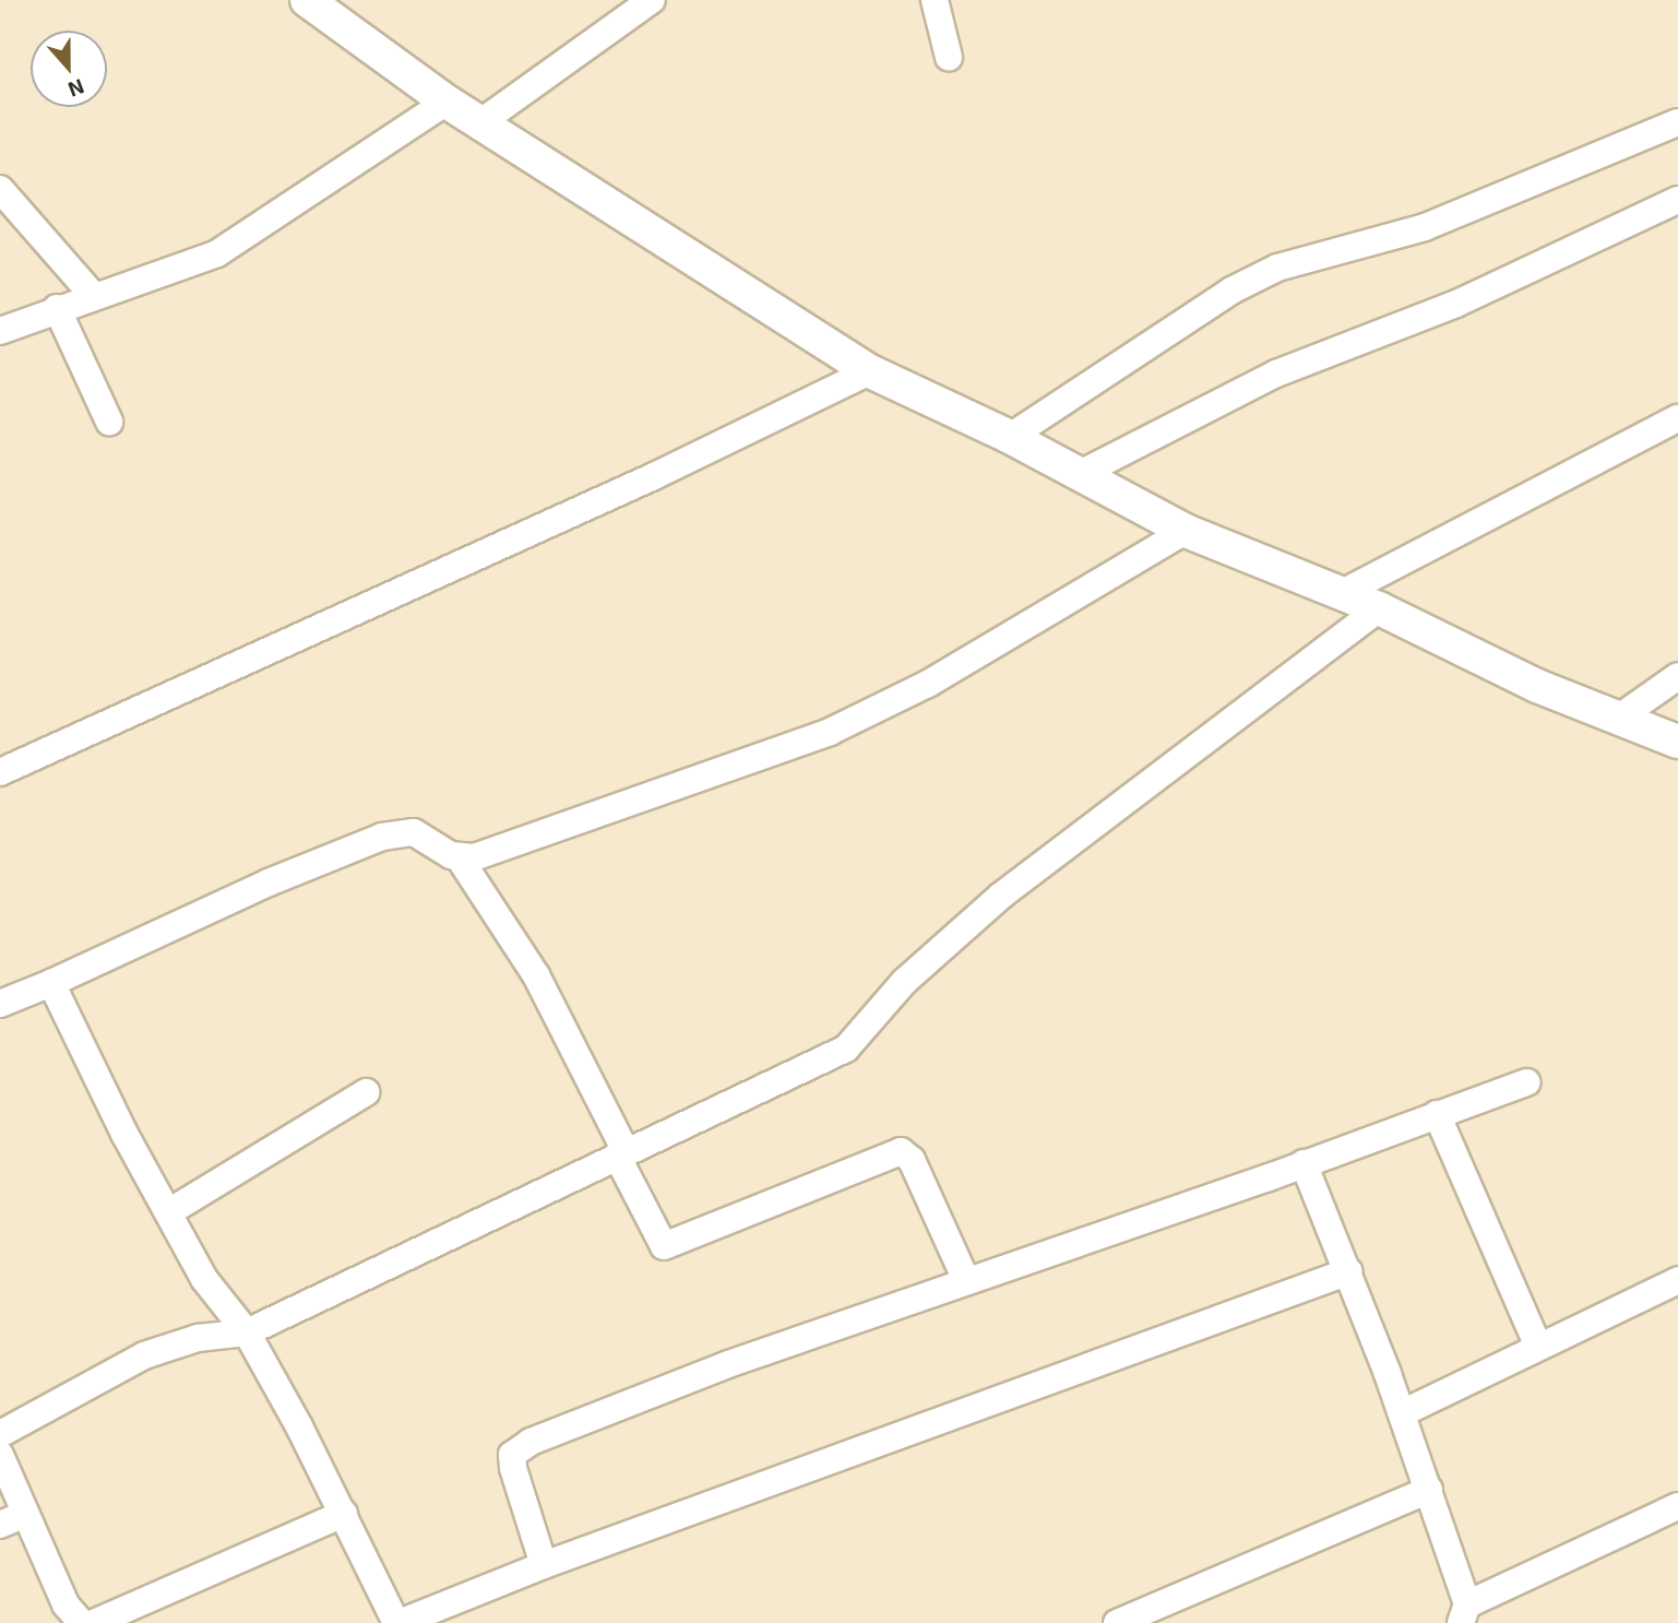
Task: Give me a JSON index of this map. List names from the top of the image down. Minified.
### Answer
{"north":"bottom"}
